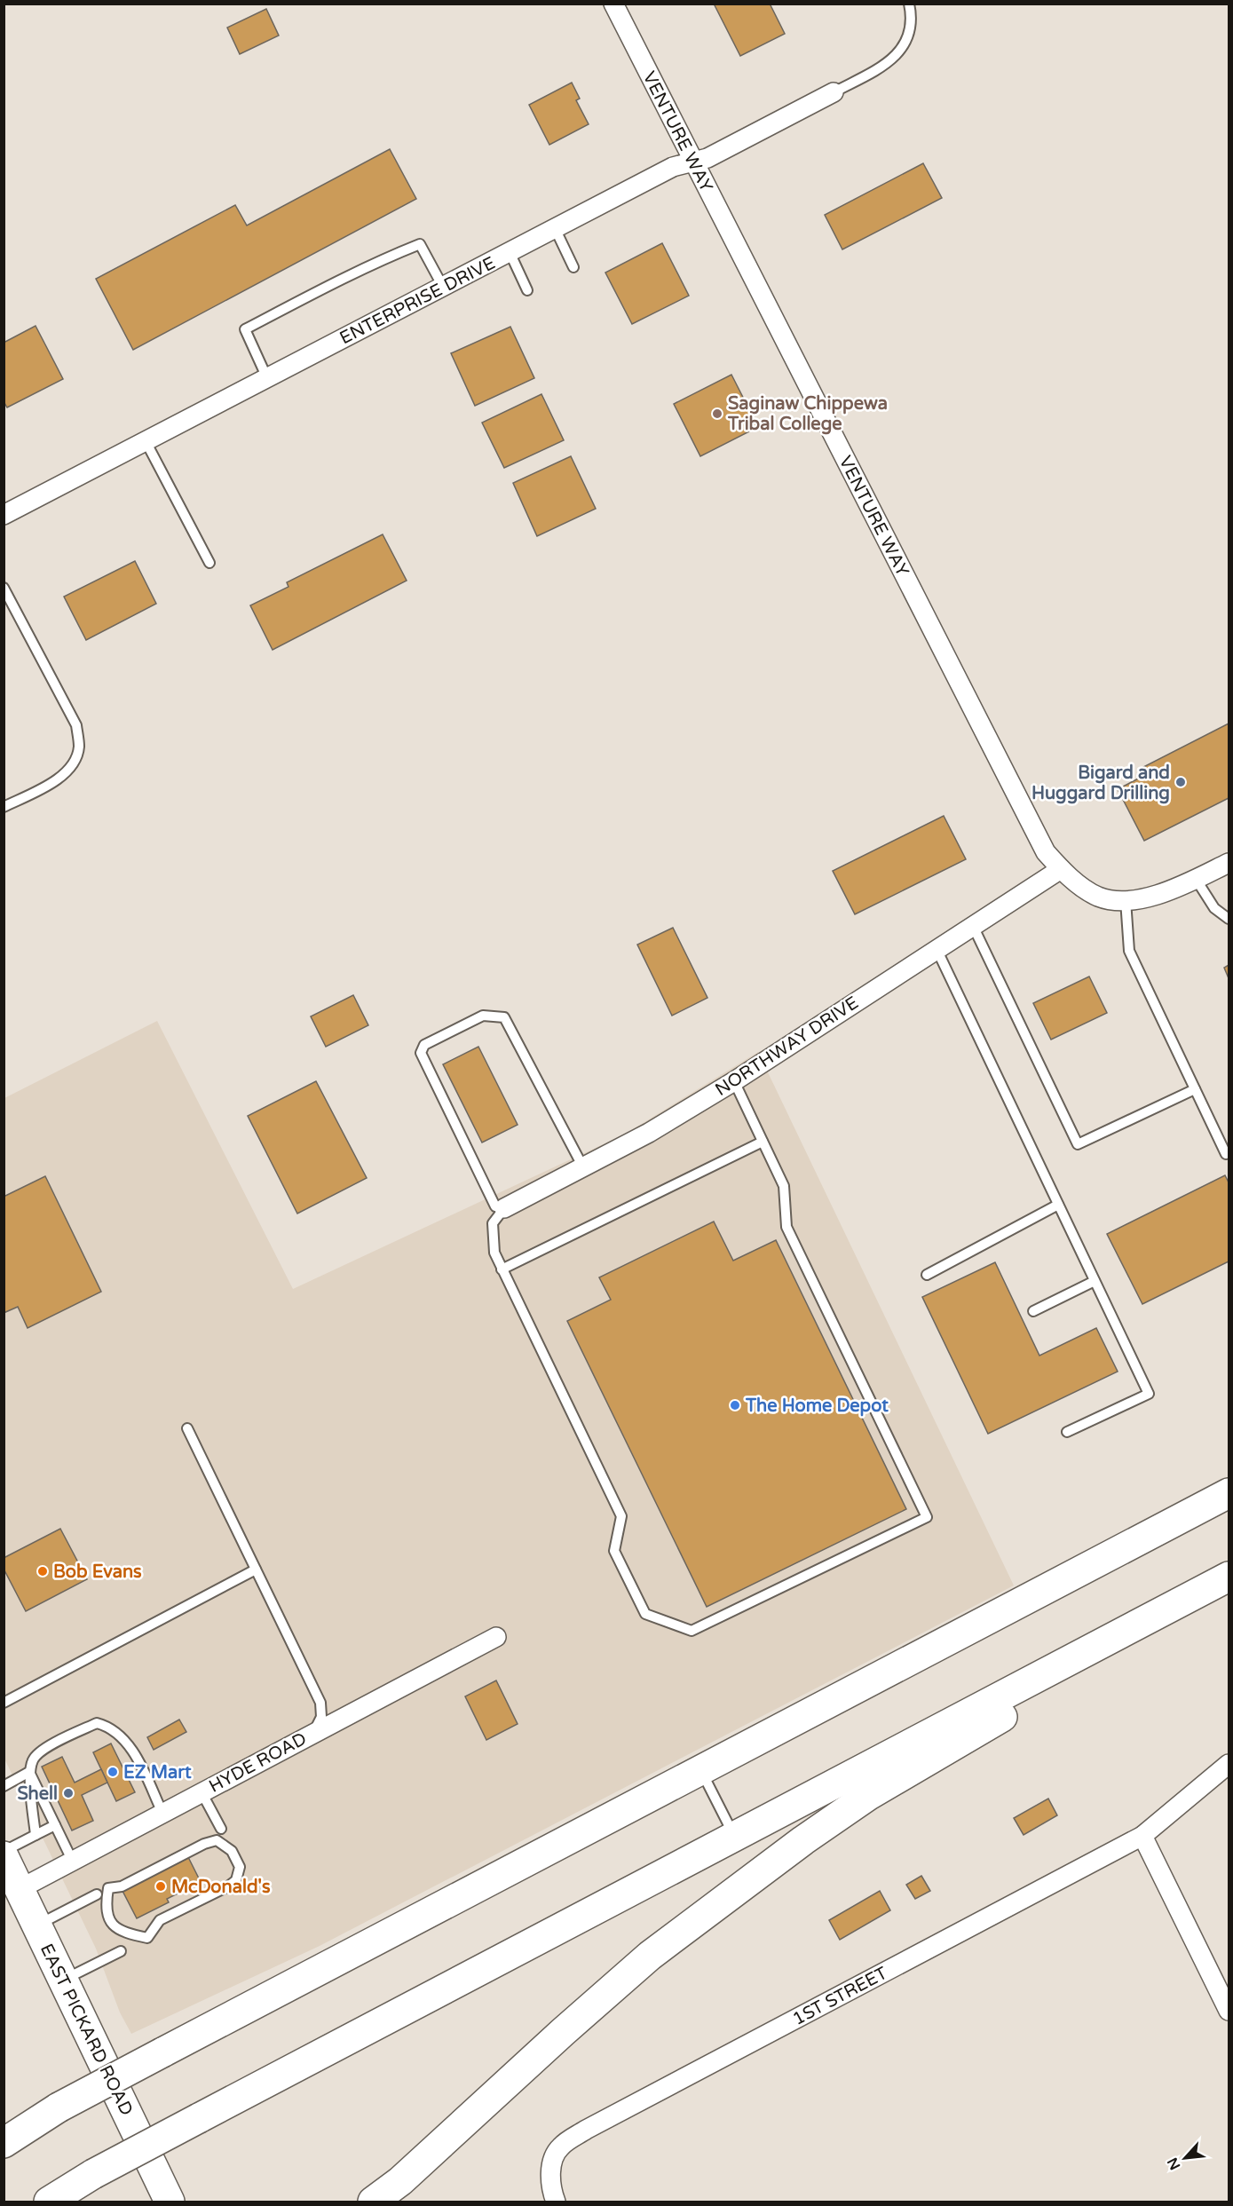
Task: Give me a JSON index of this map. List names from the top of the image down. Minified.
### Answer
{"streets":{"highway":["EAST PICKARD ROAD"],"street":["VENTURE WAY","ENTERPRISE DRIVE","NORTHWAY DRIVE","HYDE ROAD","1ST STREET"]},"crossings":[["VENTURE WAY","ENTERPRISE DRIVE"],["VENTURE WAY","NORTHWAY DRIVE"],["HYDE ROAD","EAST PICKARD ROAD"]],"places":["Saginaw Chippewa Tribal College","Bigard and Huggard Drilling","The Home Depot","Bob Evans","EZ Mart","Shell","McDonald's"],"north":"bottom left"}
